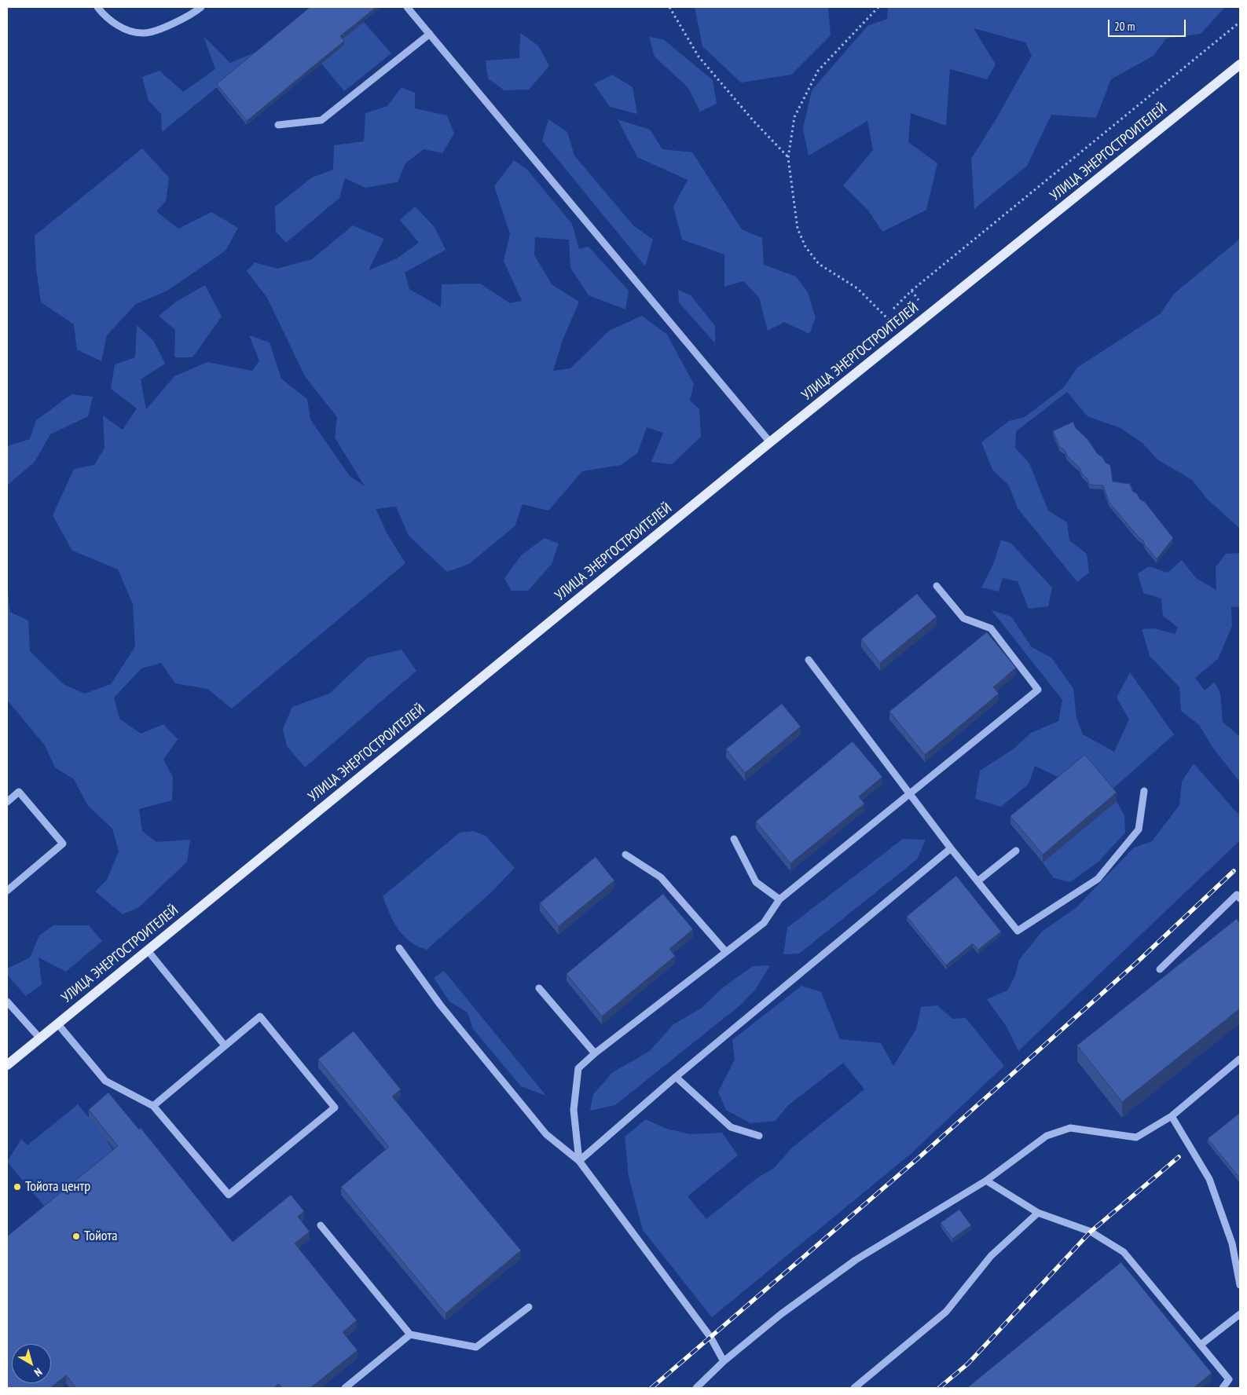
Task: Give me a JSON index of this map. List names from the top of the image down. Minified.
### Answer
{"streets":{"main road":["УЛИЦА ЭНЕРГОСТРОИТЕЛЕЙ"]},"places":["Тойота центр","Тойота"],"scale_bar":"20 m","north":"bottom right"}
